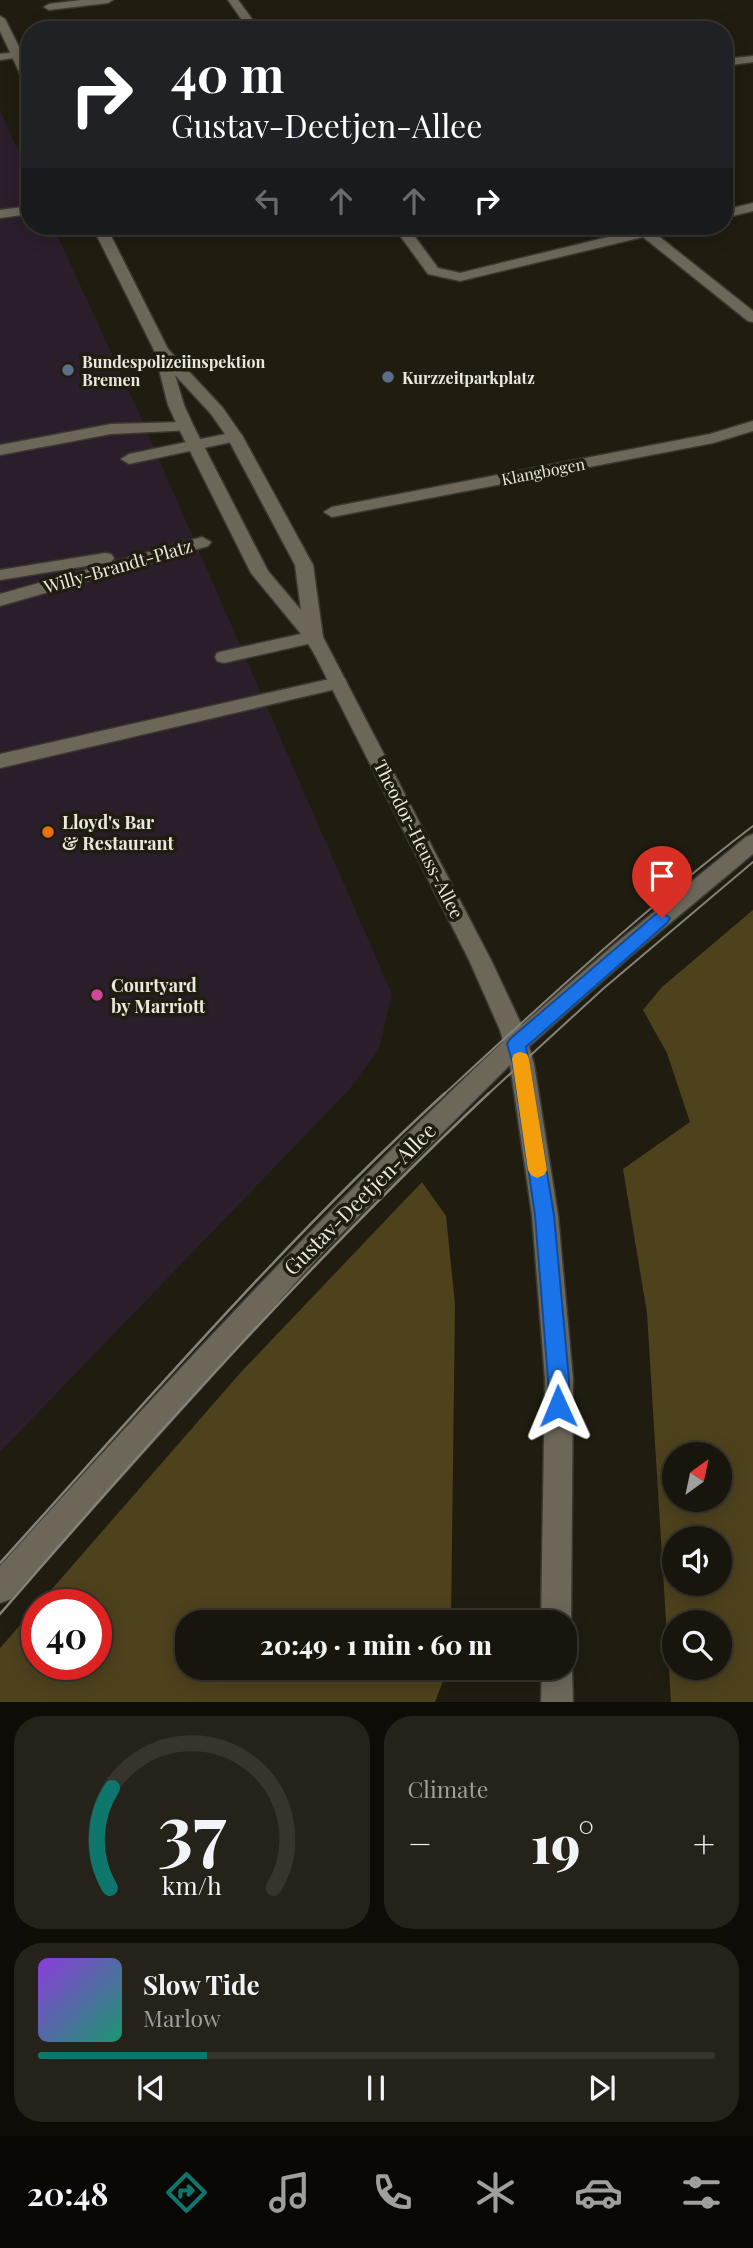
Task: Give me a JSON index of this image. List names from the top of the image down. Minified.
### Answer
{"streets":{"street":["Klangbogen","Willy-Brandt-Platz","Theodor-Heuss-Allee","Gustav-Deetjen-Allee"]},"crossings":[["Theodor-Heuss-Allee","Gustav-Deetjen-Allee"]],"places":["Bundespolizeiinspektion Bremen","Kurzzeitparkplatz","Lloyd's Bar & Restaurant","Courtyard by Marriott"],"north":"top right","page":{"turn":["40 m","Gustav-Deetjen-Allee"],"limit":"40","trip":"20:49 · 1 min · 60 m","tile":"Climate","heat":["−","19°","+"],"song":["Slow Tide","Marlow"],"tabs":"20:48","gauge":["37","km/h"]}}
